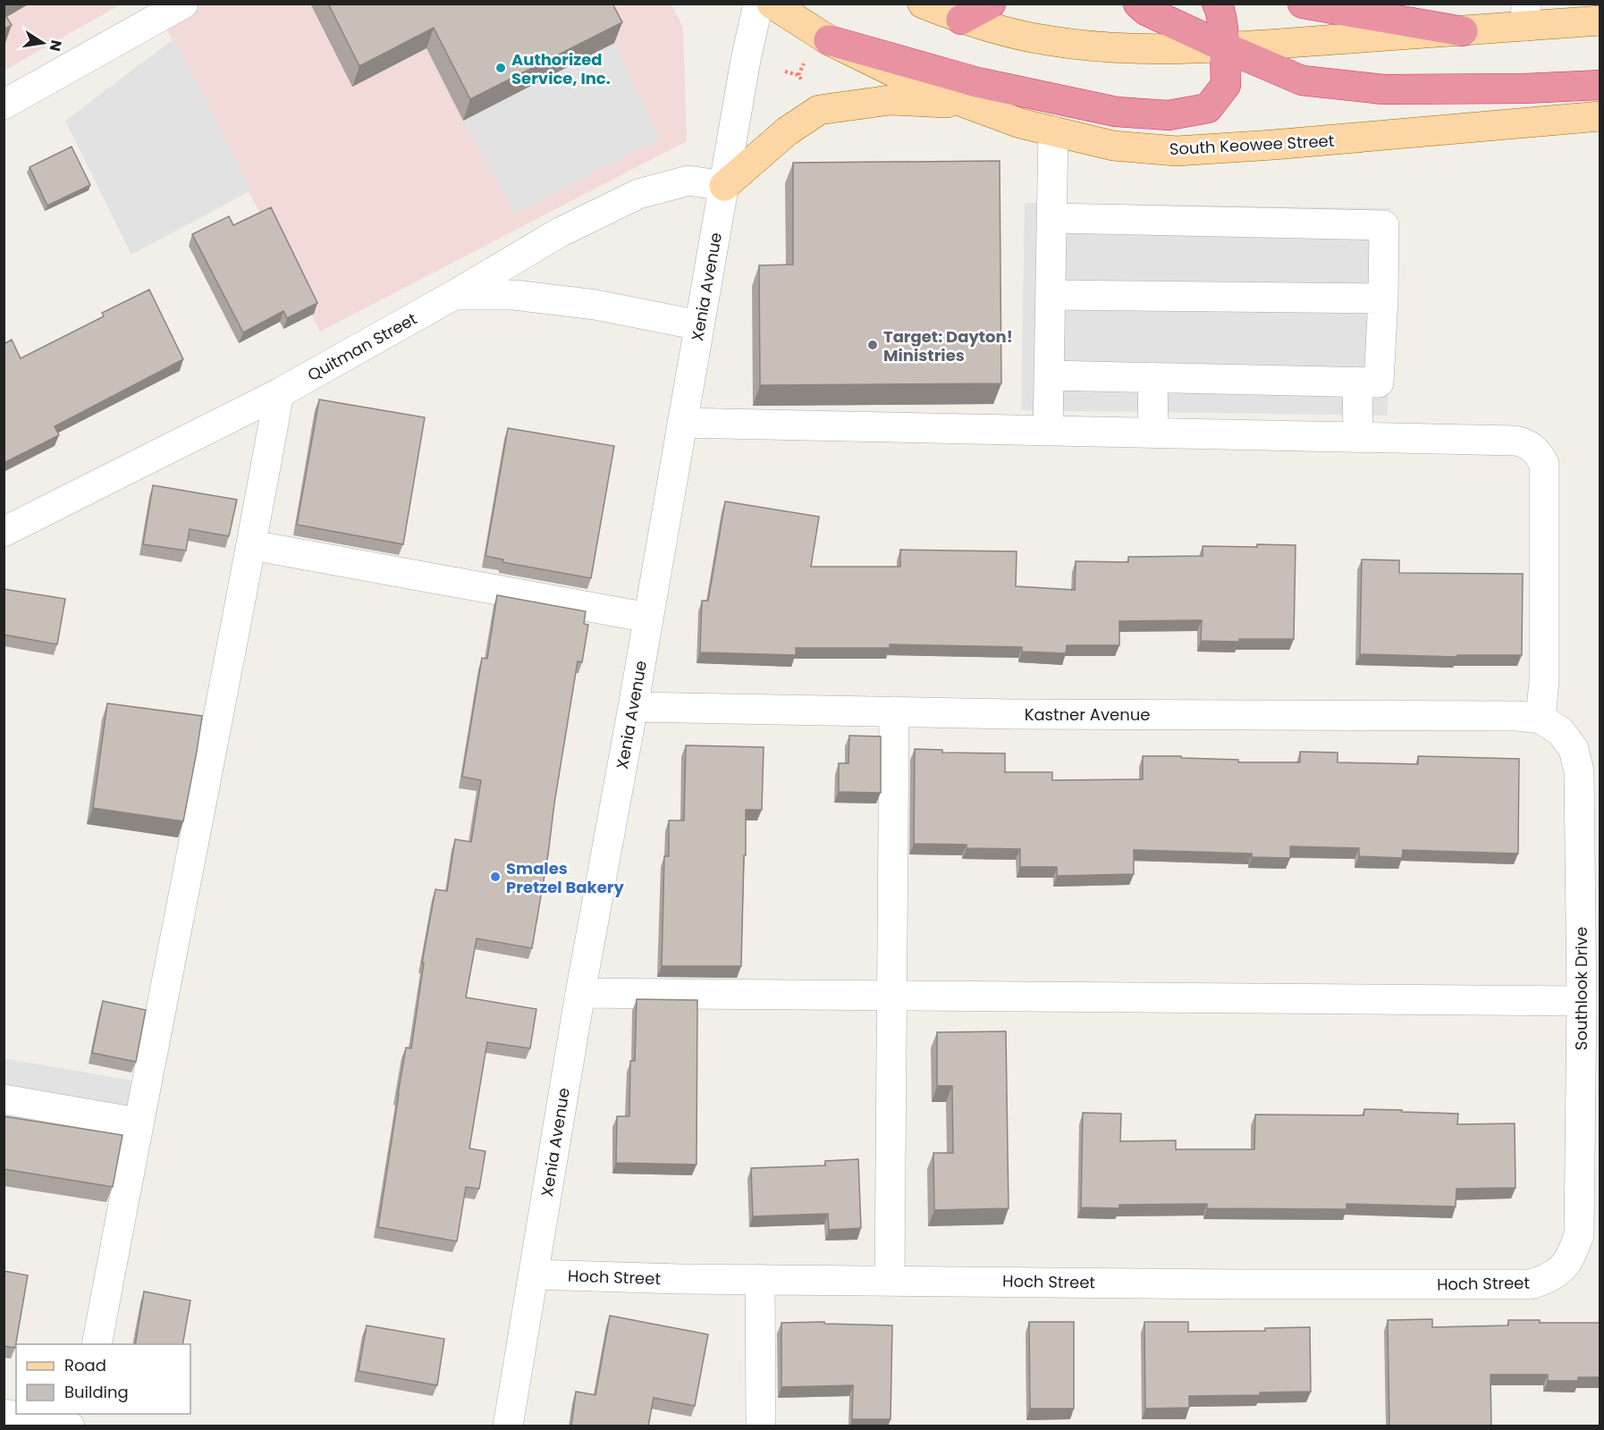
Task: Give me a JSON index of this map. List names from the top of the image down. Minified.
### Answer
{"streets":{"main road":["South Keowee Street"],"street":["Xenia Avenue","Quitman Street","Kastner Avenue","Southlook Drive","Hoch Street"]},"crossings":[["Xenia Avenue","Quitman Street"],["Xenia Avenue","Kastner Avenue"],["Xenia Avenue","Hoch Street"],["Kastner Avenue","Southlook Drive"],["Southlook Drive","Hoch Street"]],"places":["Authorized Service, Inc.","Target: Dayton! Ministries","Smales Pretzel Bakery"],"legend":["Road","Building"],"north":"right"}
